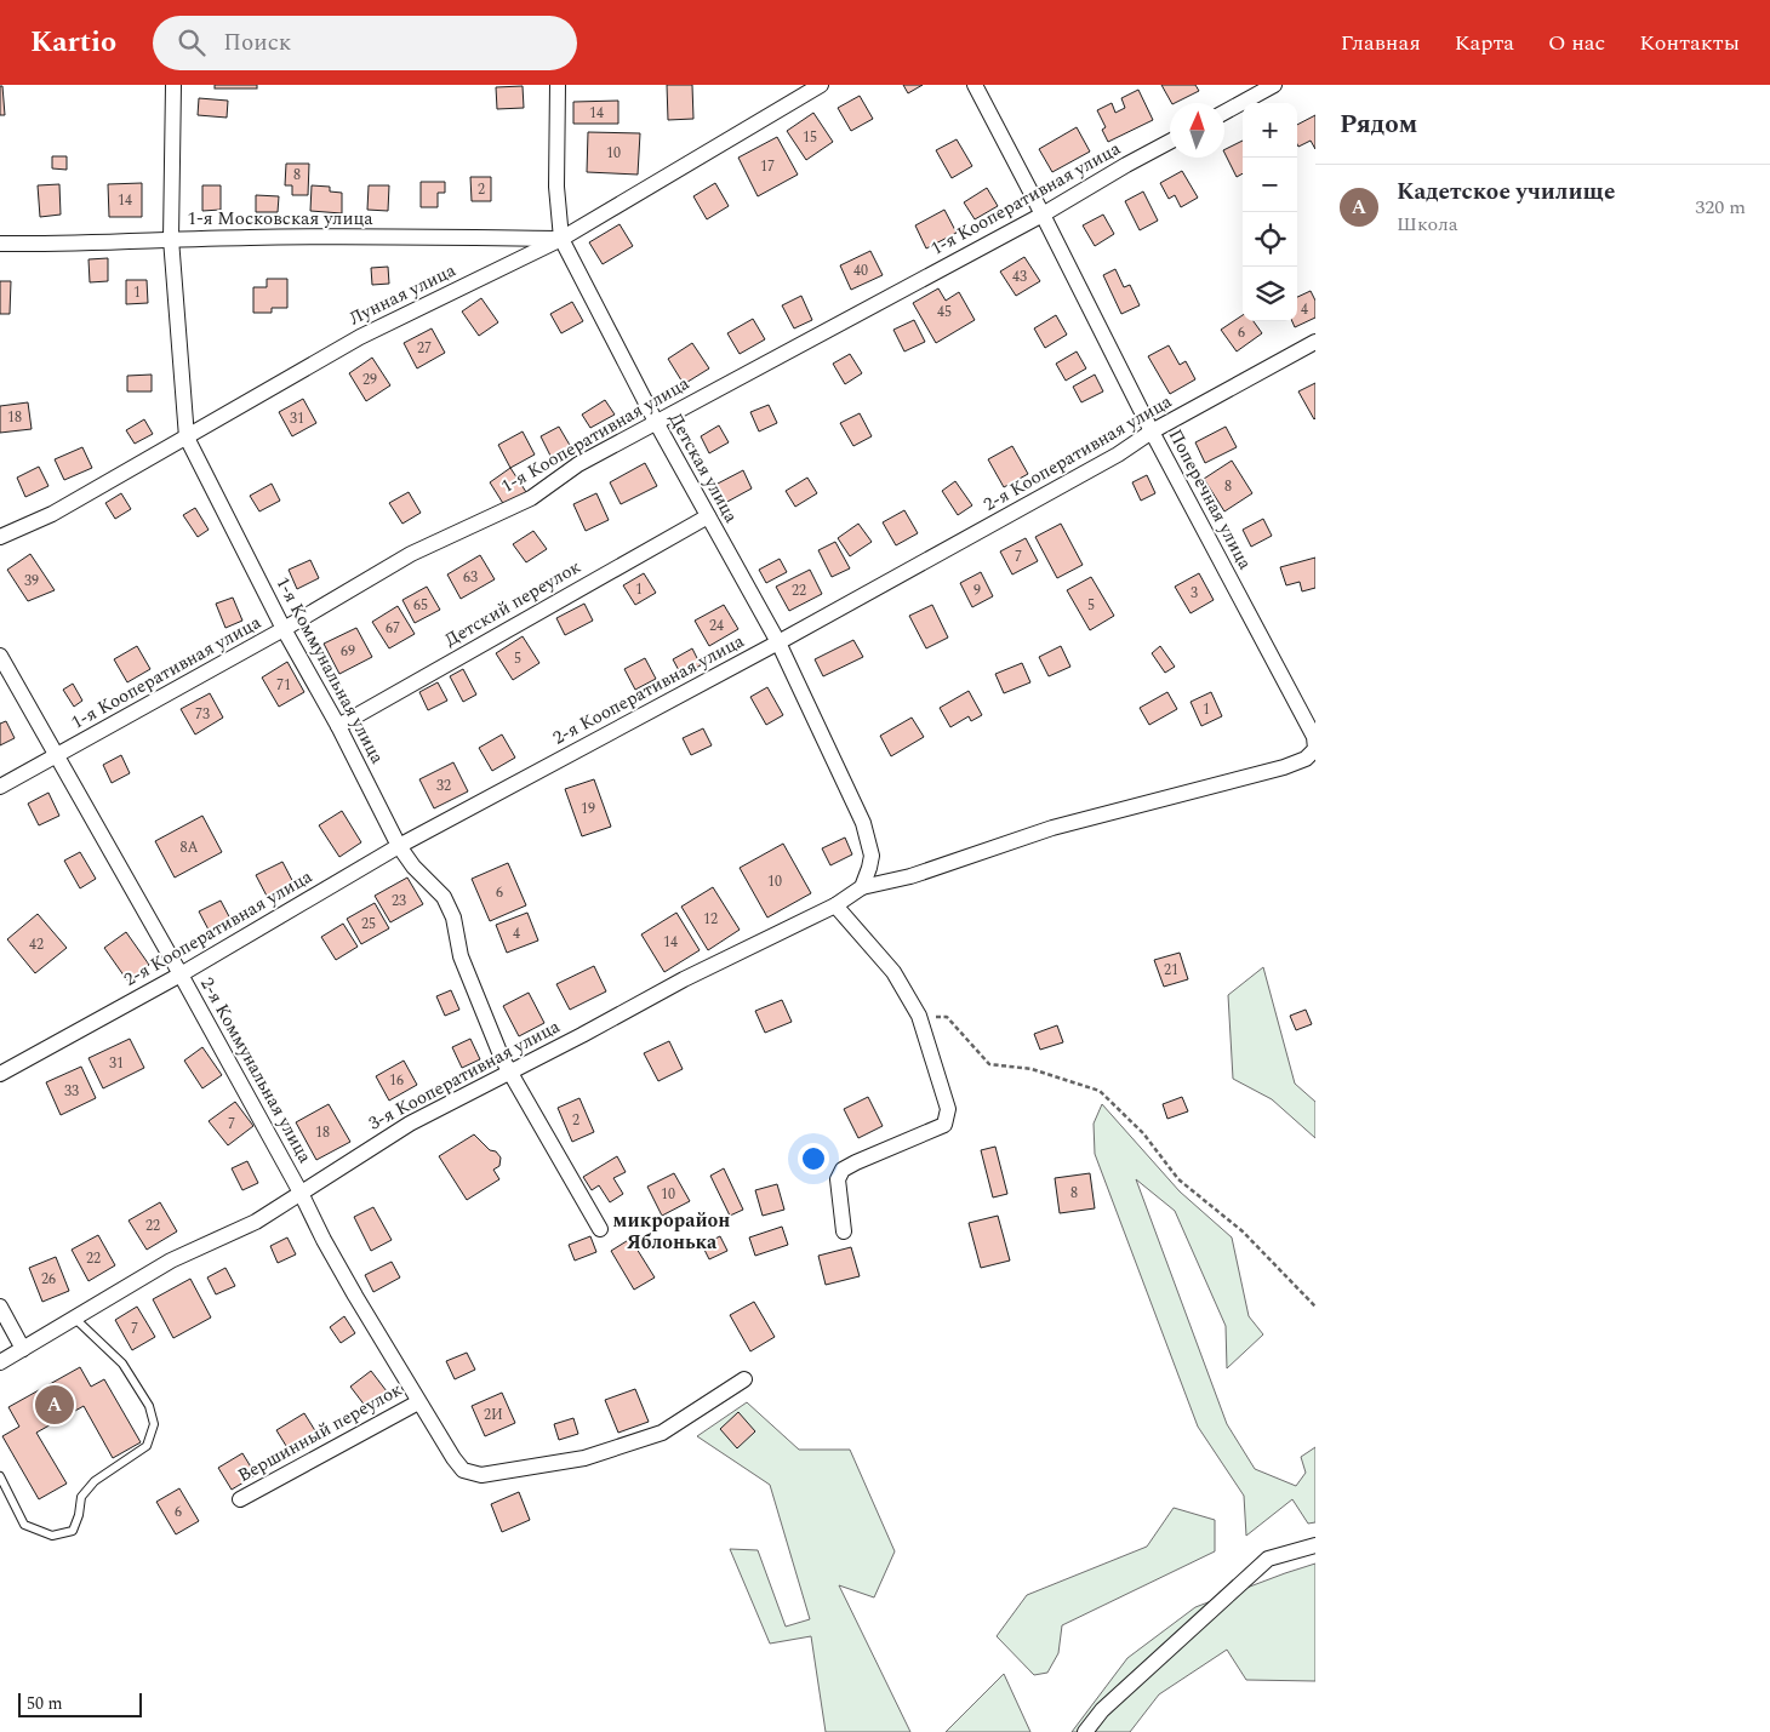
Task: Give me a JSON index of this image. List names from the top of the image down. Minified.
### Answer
{"streets":{"street":["1-я Кооперативная улица","1-я Московская улица","Лунная улица","2-я Кооперативная улица","Детская улица","Поперечная улица","Детский переулок","1-я Коммунальная улица","2-я Коммунальная улица","3-я Кооперативная улица","Вершинный переулок"]},"crossings":[["1-я Кооперативная улица","Детская улица"],["1-я Кооперативная улица","Поперечная улица"],["1-я Кооперативная улица","1-я Коммунальная улица"],["1-я Кооперативная улица","2-я Коммунальная улица"],["1-я Московская улица","Лунная улица"],["1-я Московская улица","Детская улица"],["1-я Московская улица","1-я Коммунальная улица"],["Лунная улица","Детская улица"],["Лунная улица","1-я Коммунальная улица"],["2-я Кооперативная улица","Детская улица"],["2-я Кооперативная улица","Поперечная улица"],["2-я Кооперативная улица","1-я Коммунальная улица"],["2-я Кооперативная улица","2-я Коммунальная улица"],["Детская улица","Детский переулок"],["Детская улица","3-я Кооперативная улица"],["Детский переулок","1-я Коммунальная улица"],["1-я Коммунальная улица","3-я Кооперативная улица"],["2-я Коммунальная улица","3-я Кооперативная улица"],["2-я Коммунальная улица","Вершинный переулок"]],"districts":["микрорайон Яблонька"],"house_numbers":["14","15","10","17","8","2","14","40","43","1","4","45","6","27","29","18","31","8","7","63","39","1","22","9","3","65","5","24","67","69","5","71","1","73","32","19","8А","10","6","23","12","25","4","14","42","21","31","16","33","2","7","18","8","10","22","22","26","7","2И","6"],"scale_bar":"50 m","north":"top","page":{"header":"Kartio","search":"Поиск","nav":["Главная","Карта","О нас","Контакты"],"heading":"Рядом","map_buttons":["+","−"],"list":[{"mark":"A","name":"Кадетское училище","note":"Школа","value":"320 m"}],"pins":"A","scale":"50 m"}}
